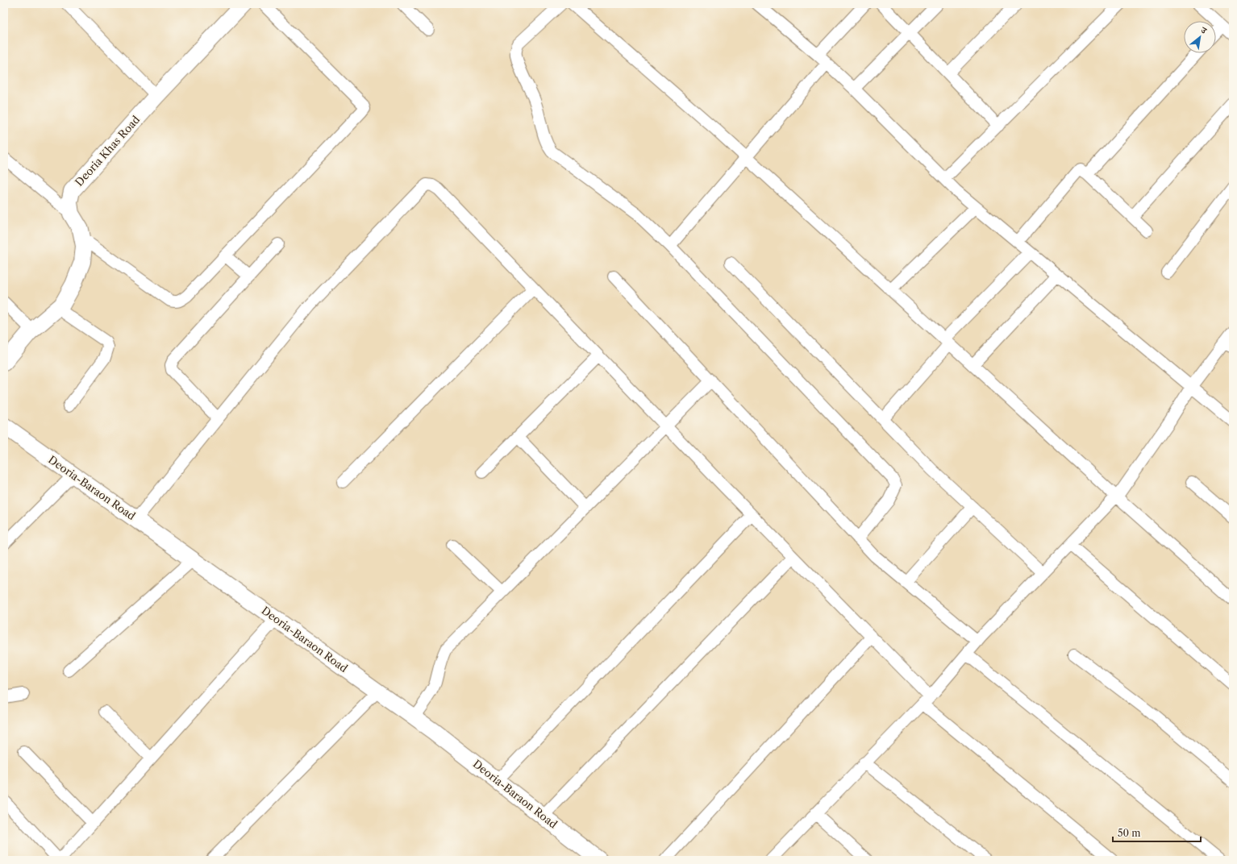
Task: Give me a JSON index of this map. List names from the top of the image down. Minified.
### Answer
{"streets":{"street":["Deoria Khas Road","Deoria-Baraon Road"]},"scale_bar":"50 m","north":"top right"}
